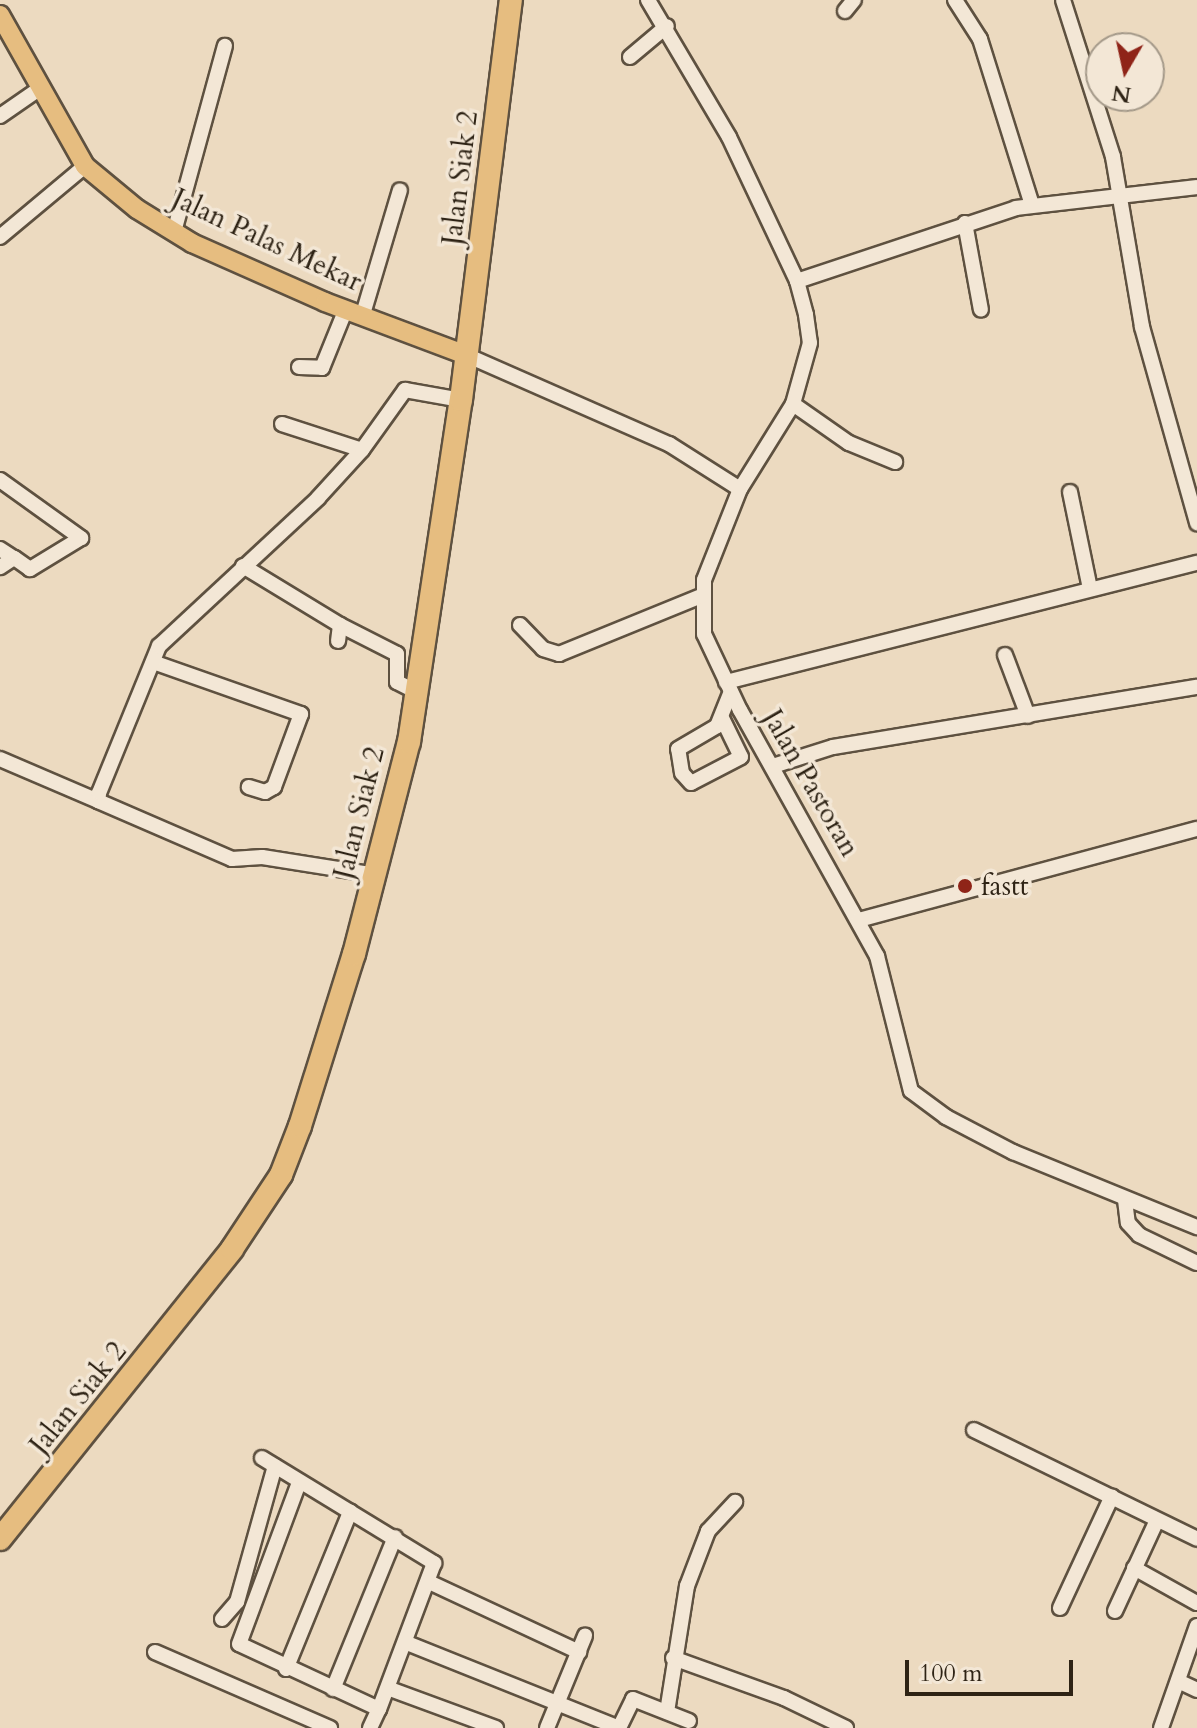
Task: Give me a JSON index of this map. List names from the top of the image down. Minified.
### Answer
{"streets":{"highway":["Jalan Siak 2"],"main road":["Jalan Palas Mekar"],"street":["Jalan Pastoran"]},"crossings":[["Jalan Siak 2","Jalan Palas Mekar"]],"places":["fastt"],"scale_bar":"100 m","north":"bottom"}
